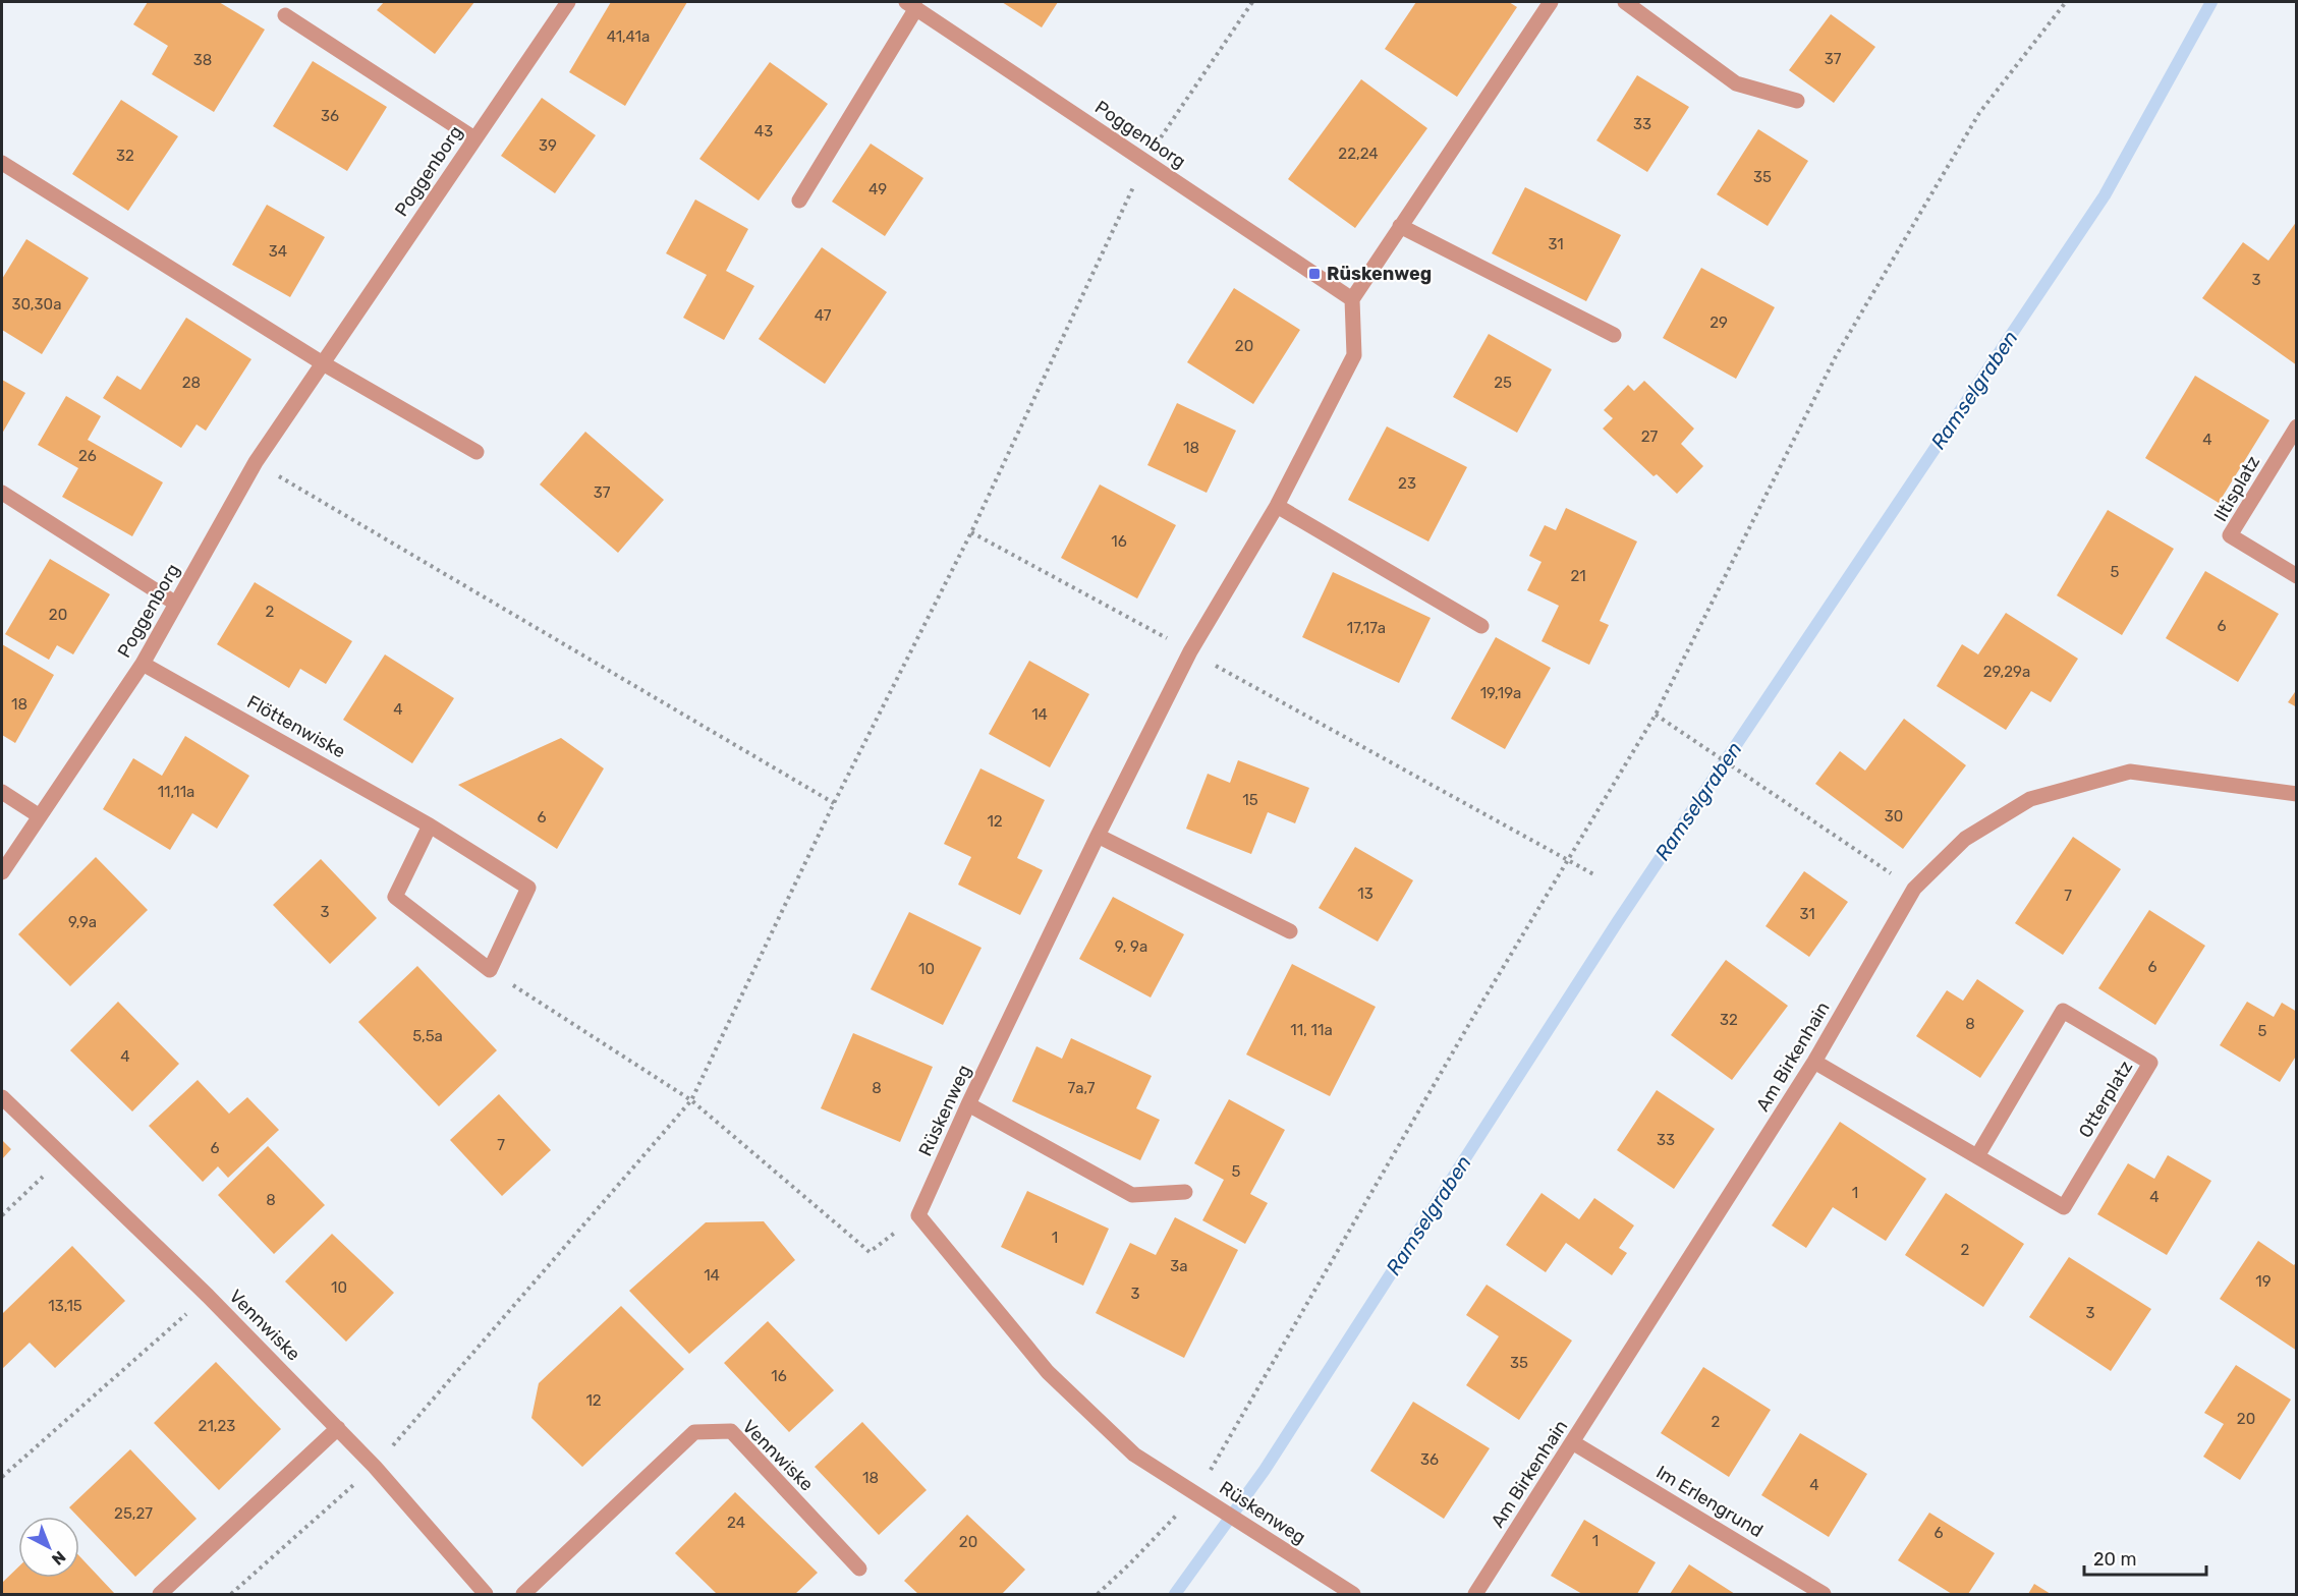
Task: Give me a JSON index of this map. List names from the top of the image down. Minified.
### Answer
{"streets":{"street":["Poggenborg","Iltisplatz","Flöttenwiske","Am Birkenhain","Otterplatz","Rüskenweg","Vennwiske","Im Erlengrund"]},"crossings":[["Poggenborg","Flöttenwiske"],["Poggenborg","Rüskenweg"],["Am Birkenhain","Otterplatz"],["Am Birkenhain","Im Erlengrund"]],"water":["Ramselgraben"],"places":{"transit":["Rüskenweg"]},"house_numbers":["41,41a","37","38","36","33","43","39","22,24","32","35","49","31","34","3","30,30a","47","29","20","28","25","27","4","18","26","23","37","16","5","21","2","20","6","17,17a","29,29a","19,19a","18","4","14","11,11a","15","30","6","12","13","7","3","31","9,9a","9, 9a","6","10","32","8","11, 11a","5","5,5a","4","8","7a,7","33","7","6","5","1","4","8","1","2","3a","14","19","10","3","13,15","3","35","16","12","20","2","21,23","36","18","4","25,27","24","6","1","20"],"scale_bar":"20 m","north":"bottom right"}
